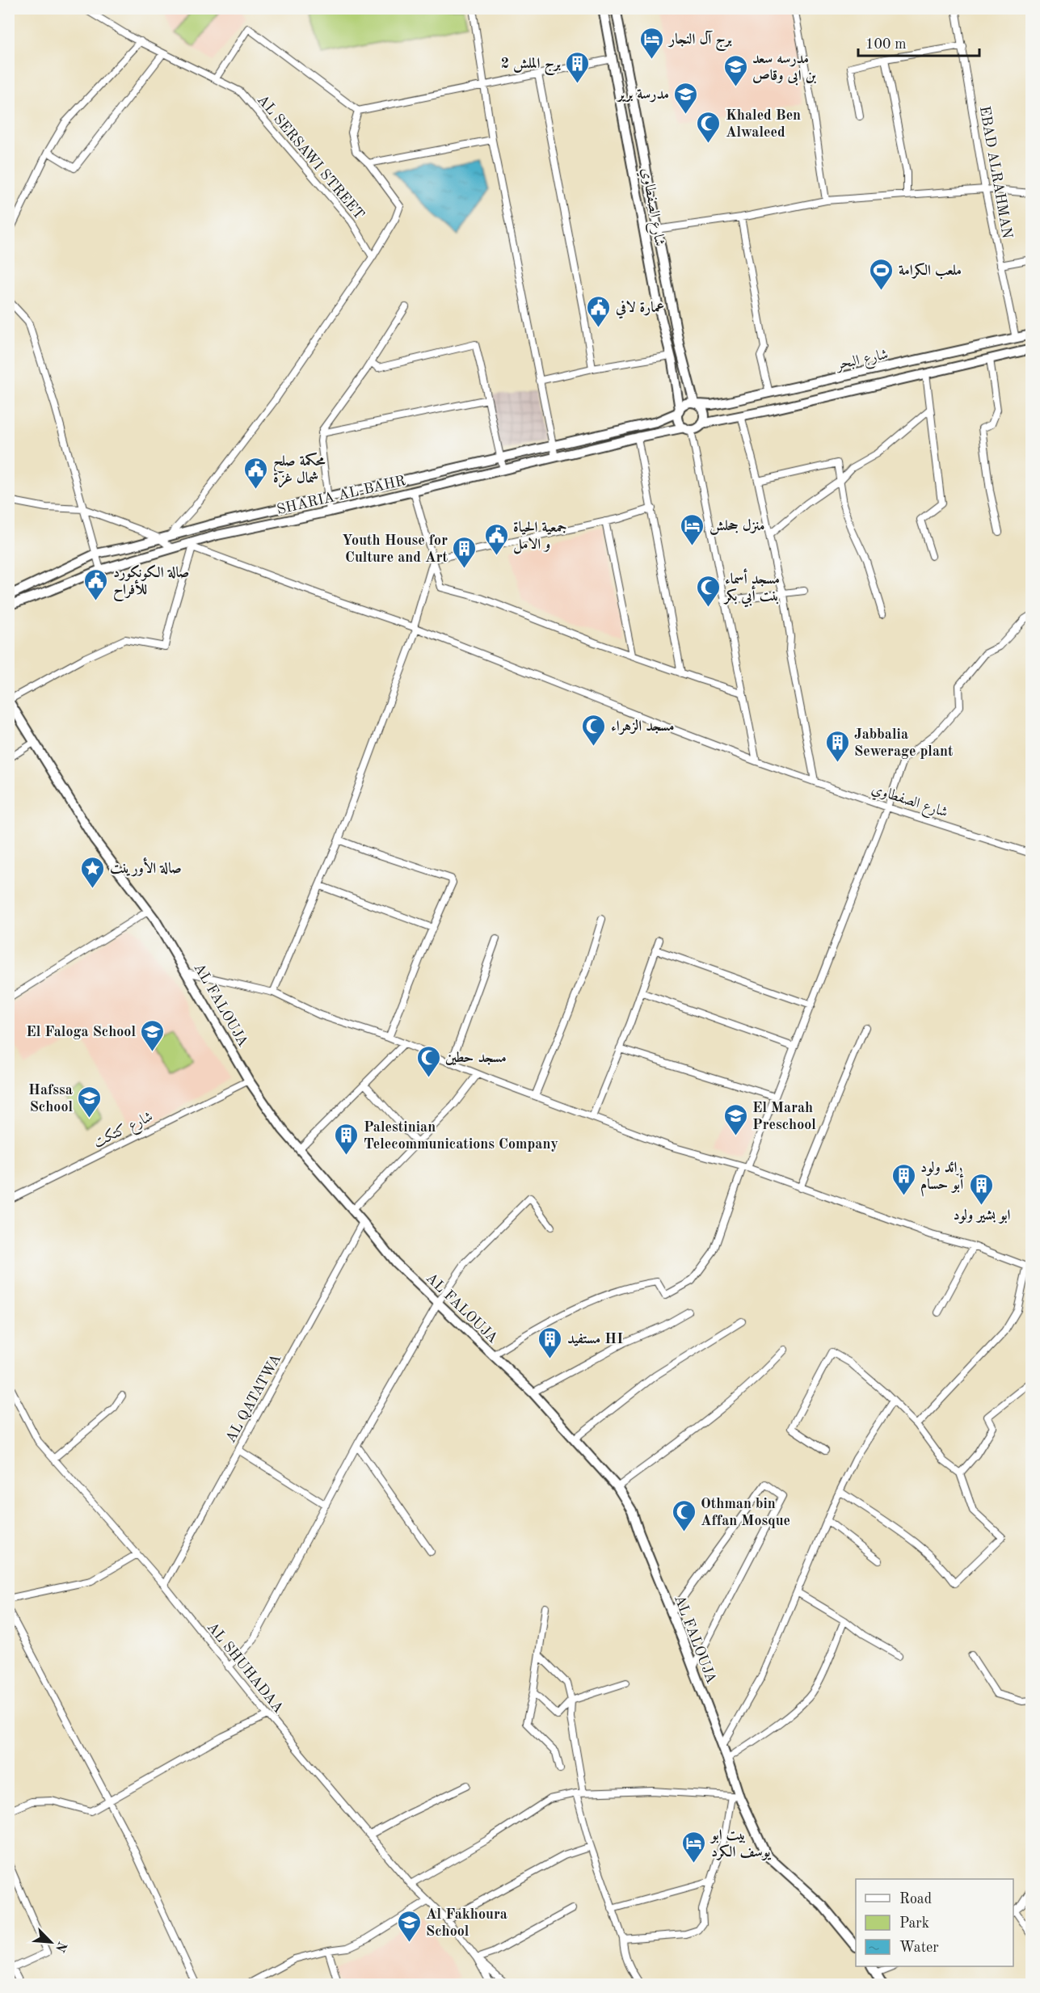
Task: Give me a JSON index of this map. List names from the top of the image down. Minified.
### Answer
{"streets":{"main road":["شارع الصفطاوي","شارع البحر","SHARIA AL-BAHR","AL FALOUJA"],"street":["AL SERSAWI STREET","EBAD ALRAHMAN","شارع كتكت","AL QATATWA","AL SHUHADAA"]},"crossings":[["EBAD ALRAHMAN","شارع البحر"],["شارع الصفطاوي","شارع البحر"],["شارع الصفطاوي","SHARIA AL-BAHR"],["شارع البحر","SHARIA AL-BAHR"],["AL FALOUJA","شارع كتكت"],["AL FALOUJA","AL QATATWA"],["AL QATATWA","AL SHUHADAA"]],"places":{"hotel":["برج آل النجار","منزل جحلش","بيت ابو يوسف الكرد"],"building":["برج الملش 2","Youth House for Culture and Art","Jabbalia Sewerage plant","Palestinian Telecommunications Company","رائد ولود أبو حسام","ابو بشير ولود","مستفيد HI"],"school or university":["مدرسه سعد بن ابى وقاص","مدرسة برير","El Faloga School","Hafssa School","El Marah Preschool","Al Fakhoura School"],"mosque":["Khaled Ben Alwaleed","مسجد أسماء بنت أبي بكر","مسجد الزهراء","مسجد حطين","Othman bin Affan Mosque"],"sports":["ملعب الكرامة"],"public building":["عمارة لافي","محكمة صلح شمال غزة","جمعية الحياة و الامل","صالة الكونكورد للأفراح"],"place":["صالة الأورينت"]},"legend":["Road","Park","Water"],"scale_bar":"100 m","north":"bottom right"}
